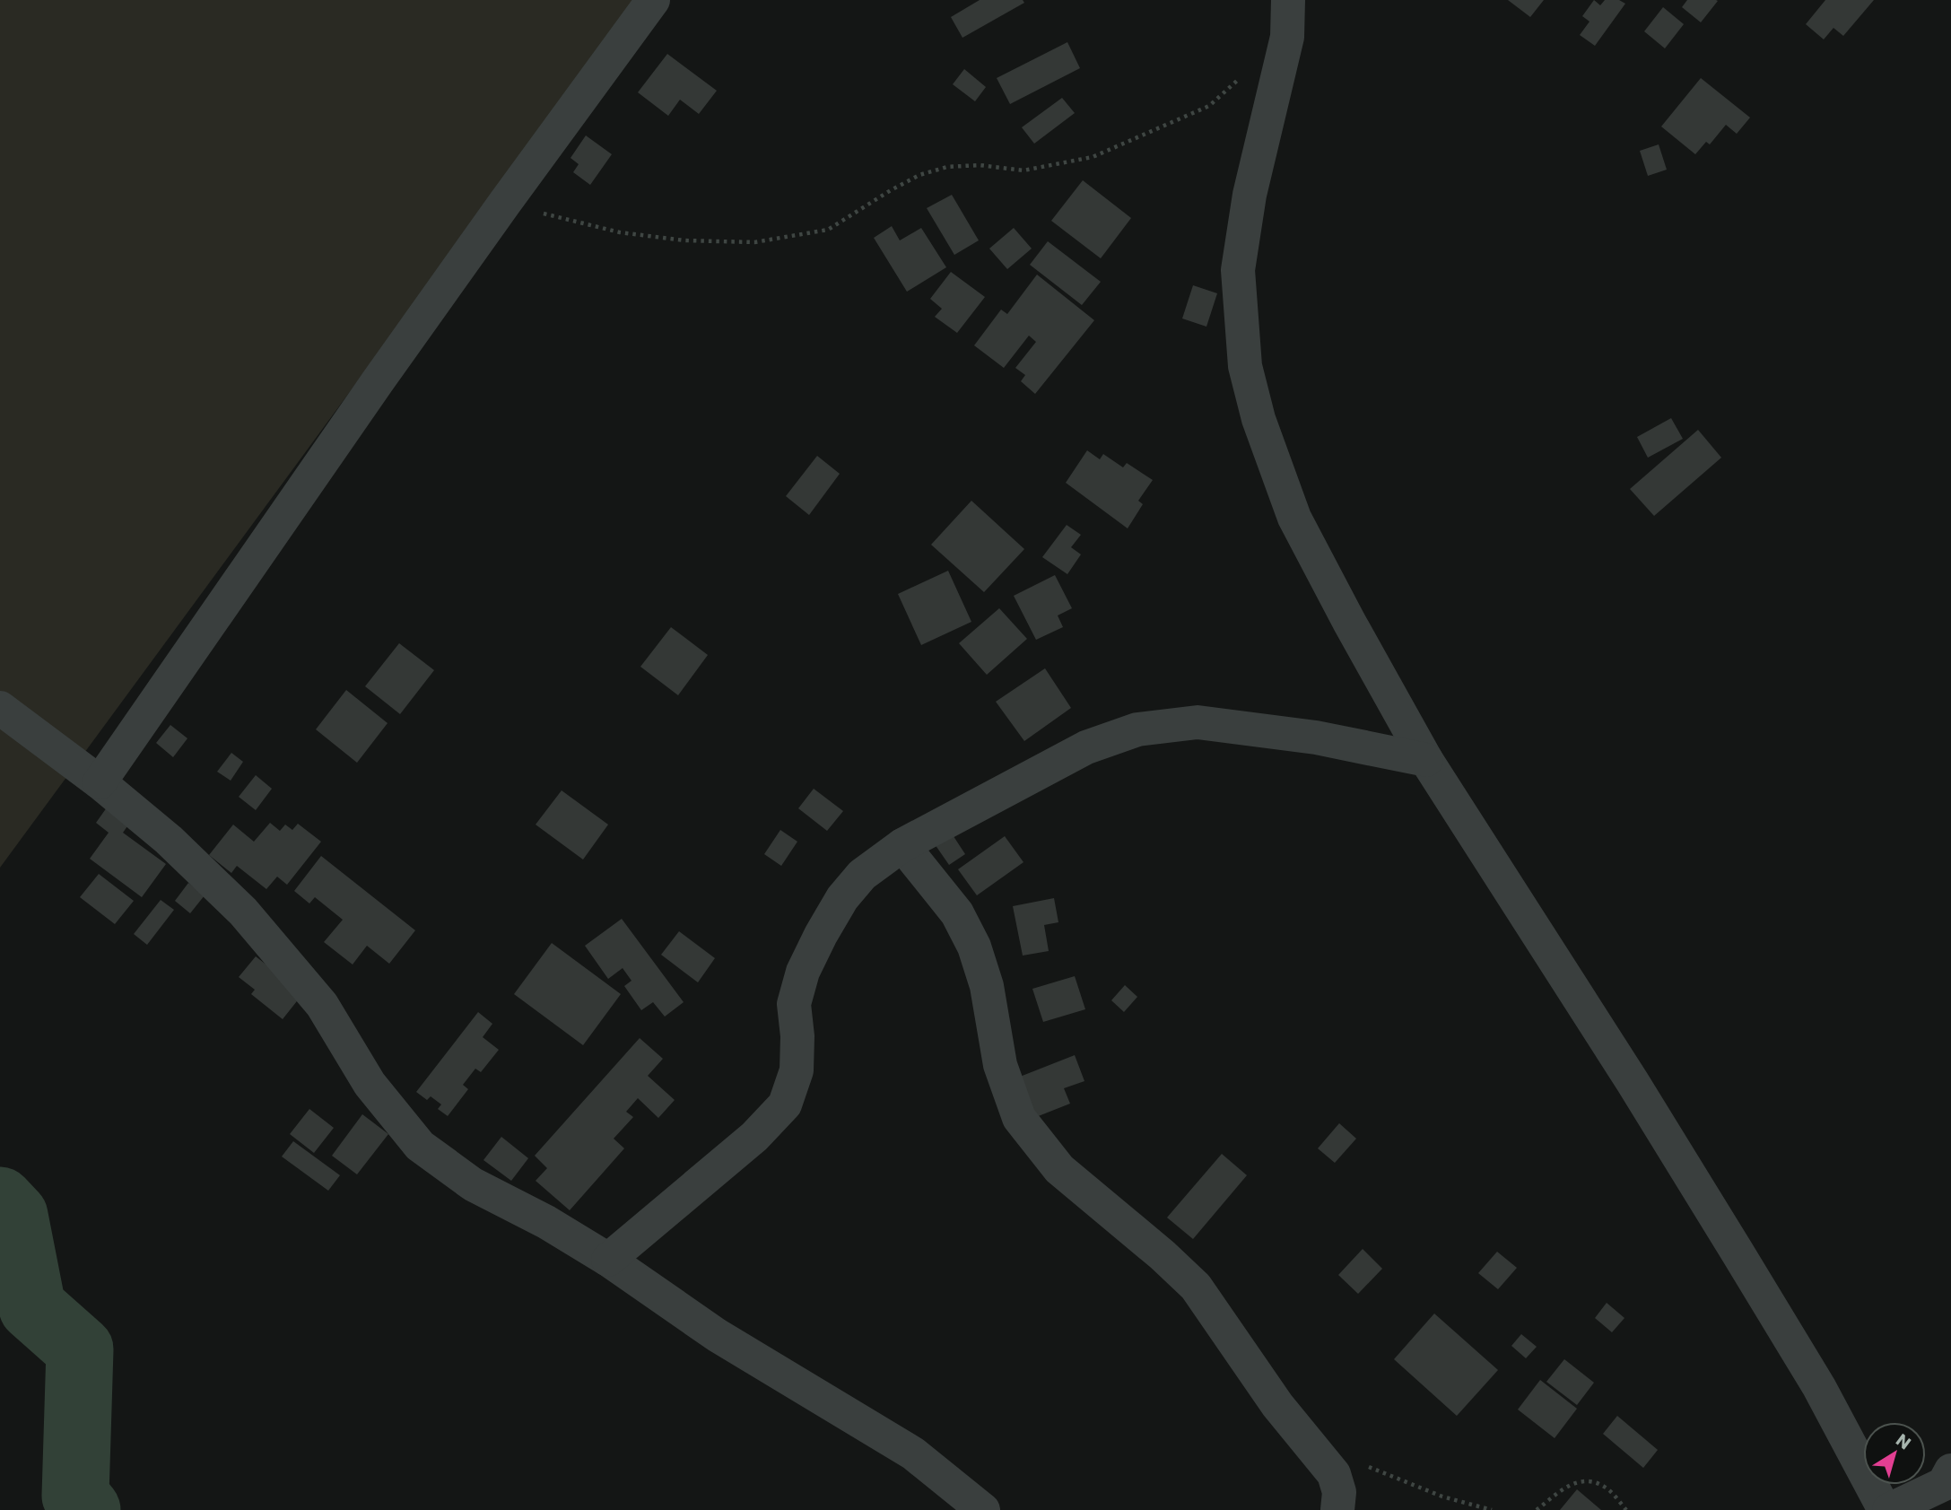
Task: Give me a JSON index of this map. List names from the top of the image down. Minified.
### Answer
{"north":"top right"}
